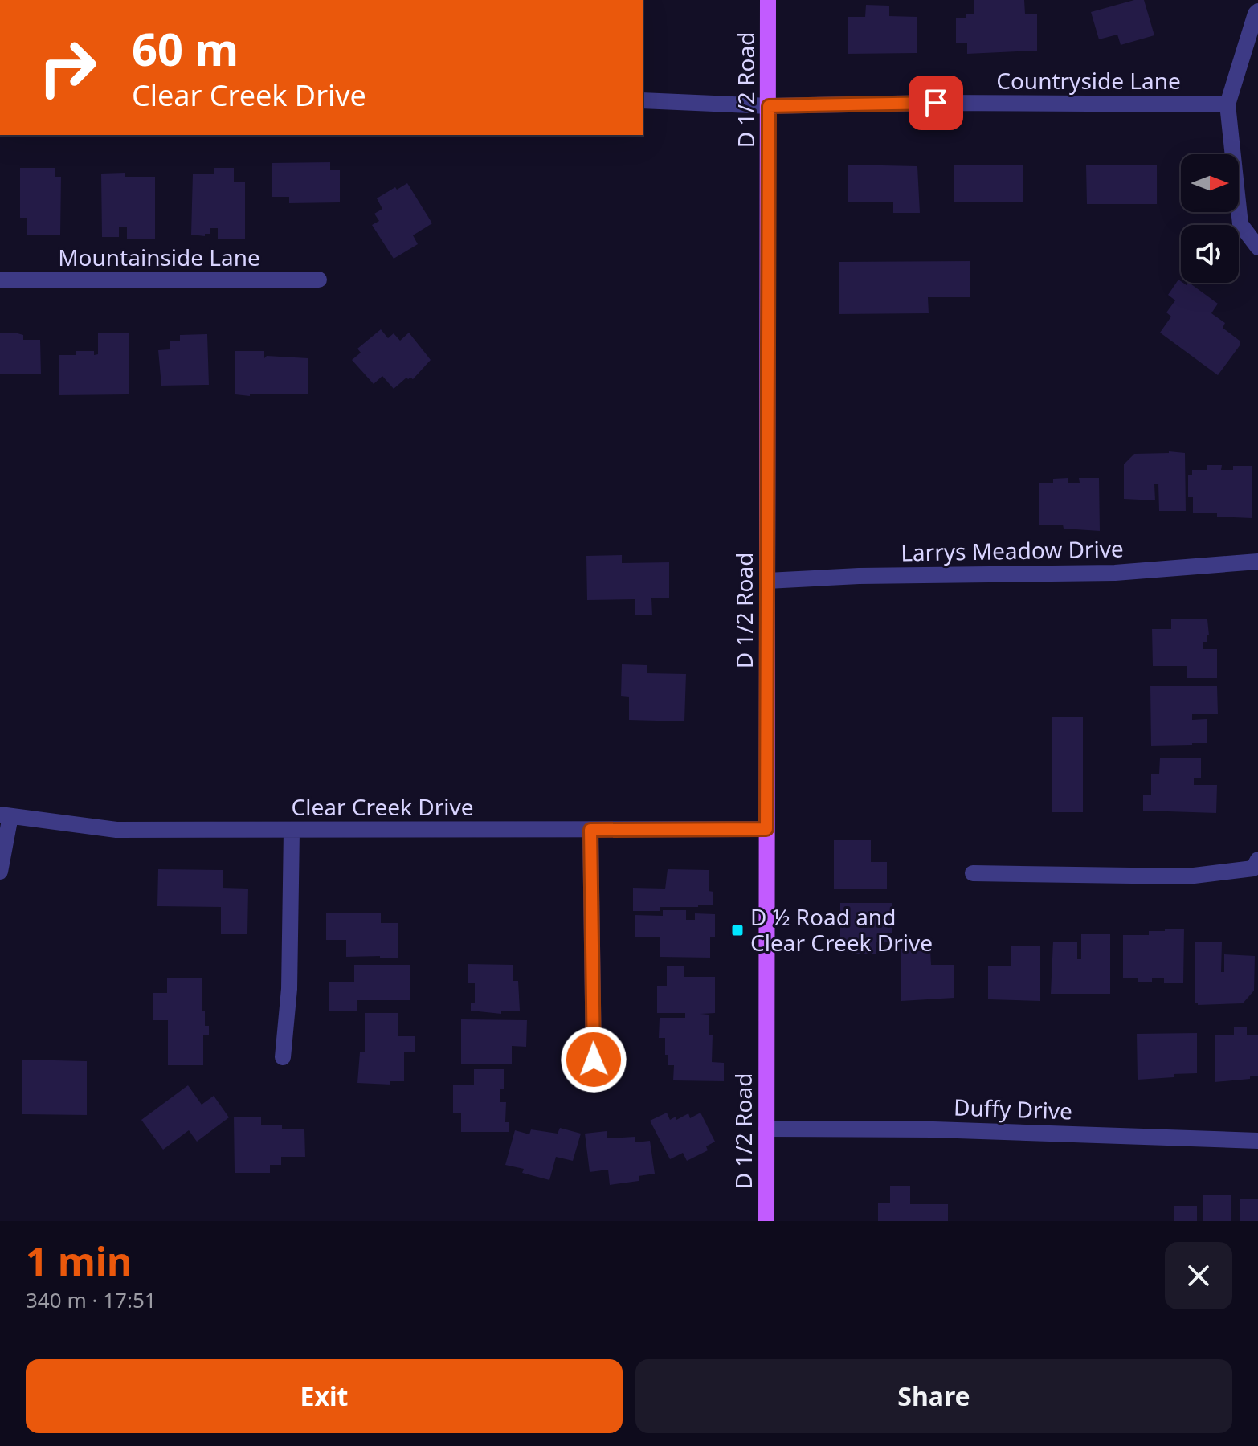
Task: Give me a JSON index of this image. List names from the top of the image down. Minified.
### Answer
{"streets":{"main road":["D 1/2 Road"],"street":["Countryside Lane","Mountainside Lane","Larrys Meadow Drive","Clear Creek Drive","Duffy Drive"]},"crossings":[["Countryside Lane","D 1/2 Road"],["D 1/2 Road","Larrys Meadow Drive"],["D 1/2 Road","Clear Creek Drive"],["D 1/2 Road","Duffy Drive"]],"places":{"transit":["D ½ Road and Clear Creek Drive"]},"north":"right","page":{"turn":["60 m","Clear Creek Drive"],"heading":["1 min","340 m · 17:51"],"buttons":["Exit","Share"]}}
